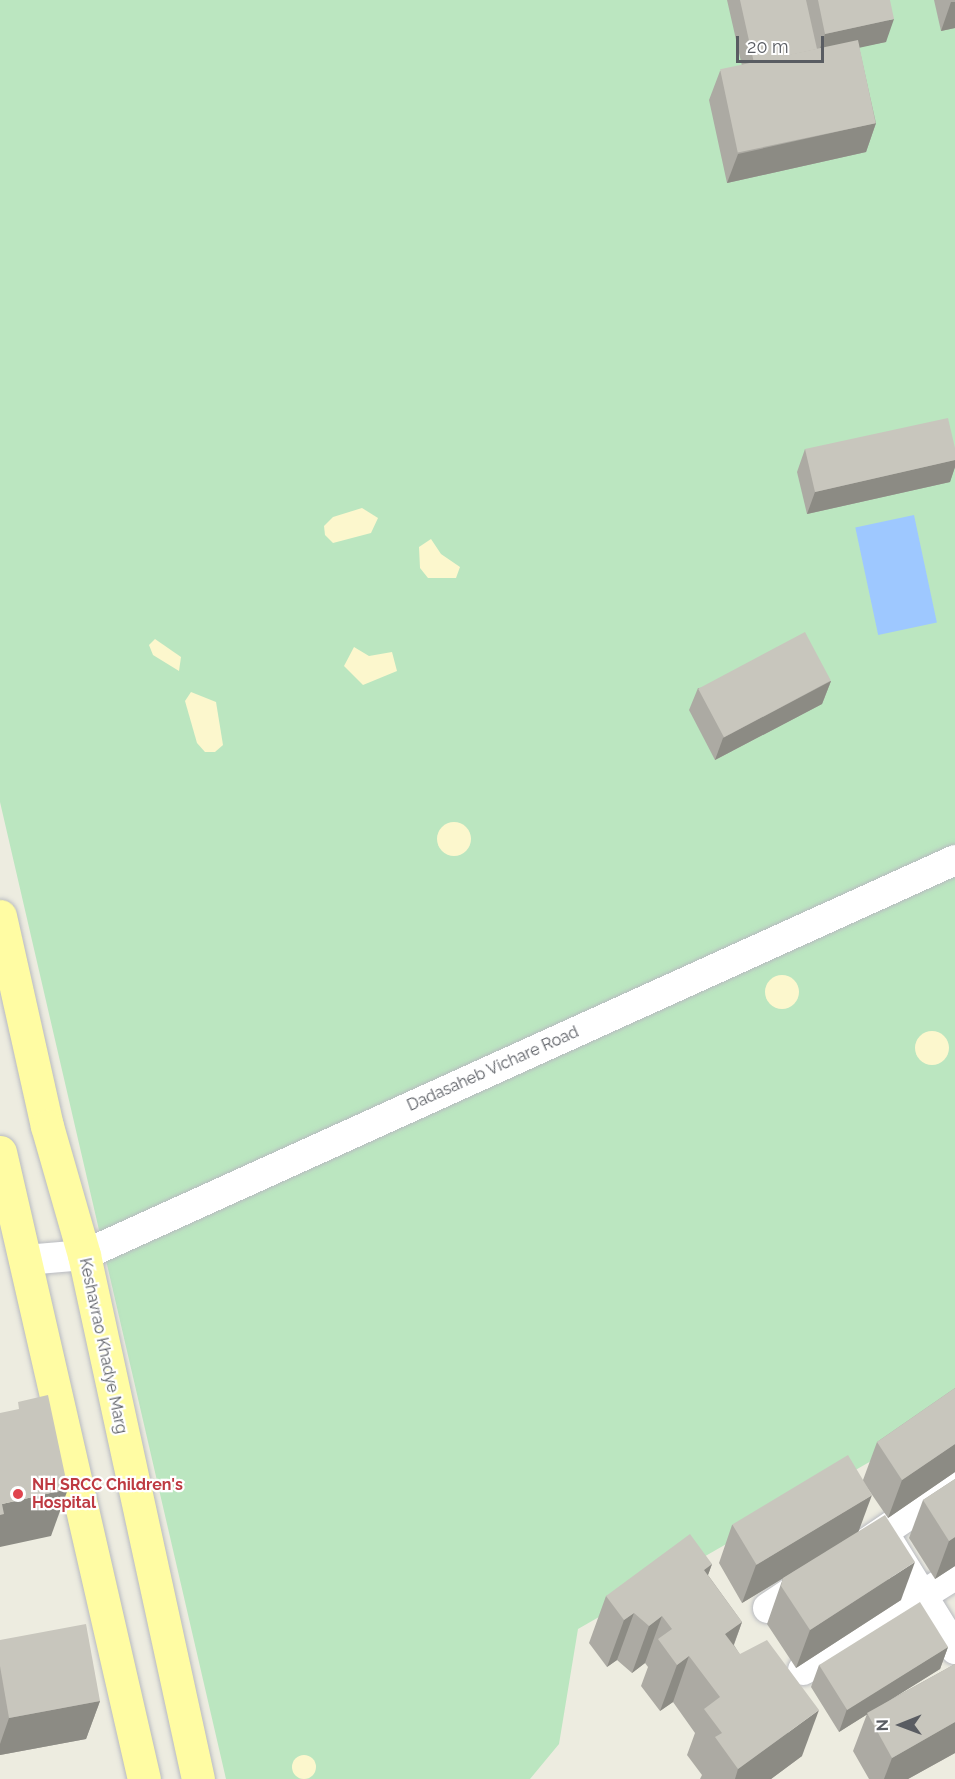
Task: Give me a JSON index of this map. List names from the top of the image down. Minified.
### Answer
{"streets":{"main road":["Keshavrao Khadye Marg"],"street":["Dadasaheb Vichare Road"]},"crossings":[["Dadasaheb Vichare Road","Keshavrao Khadye Marg"]],"places":["NH SRCC Children's Hospital"],"scale_bar":"20 m","north":"left"}
